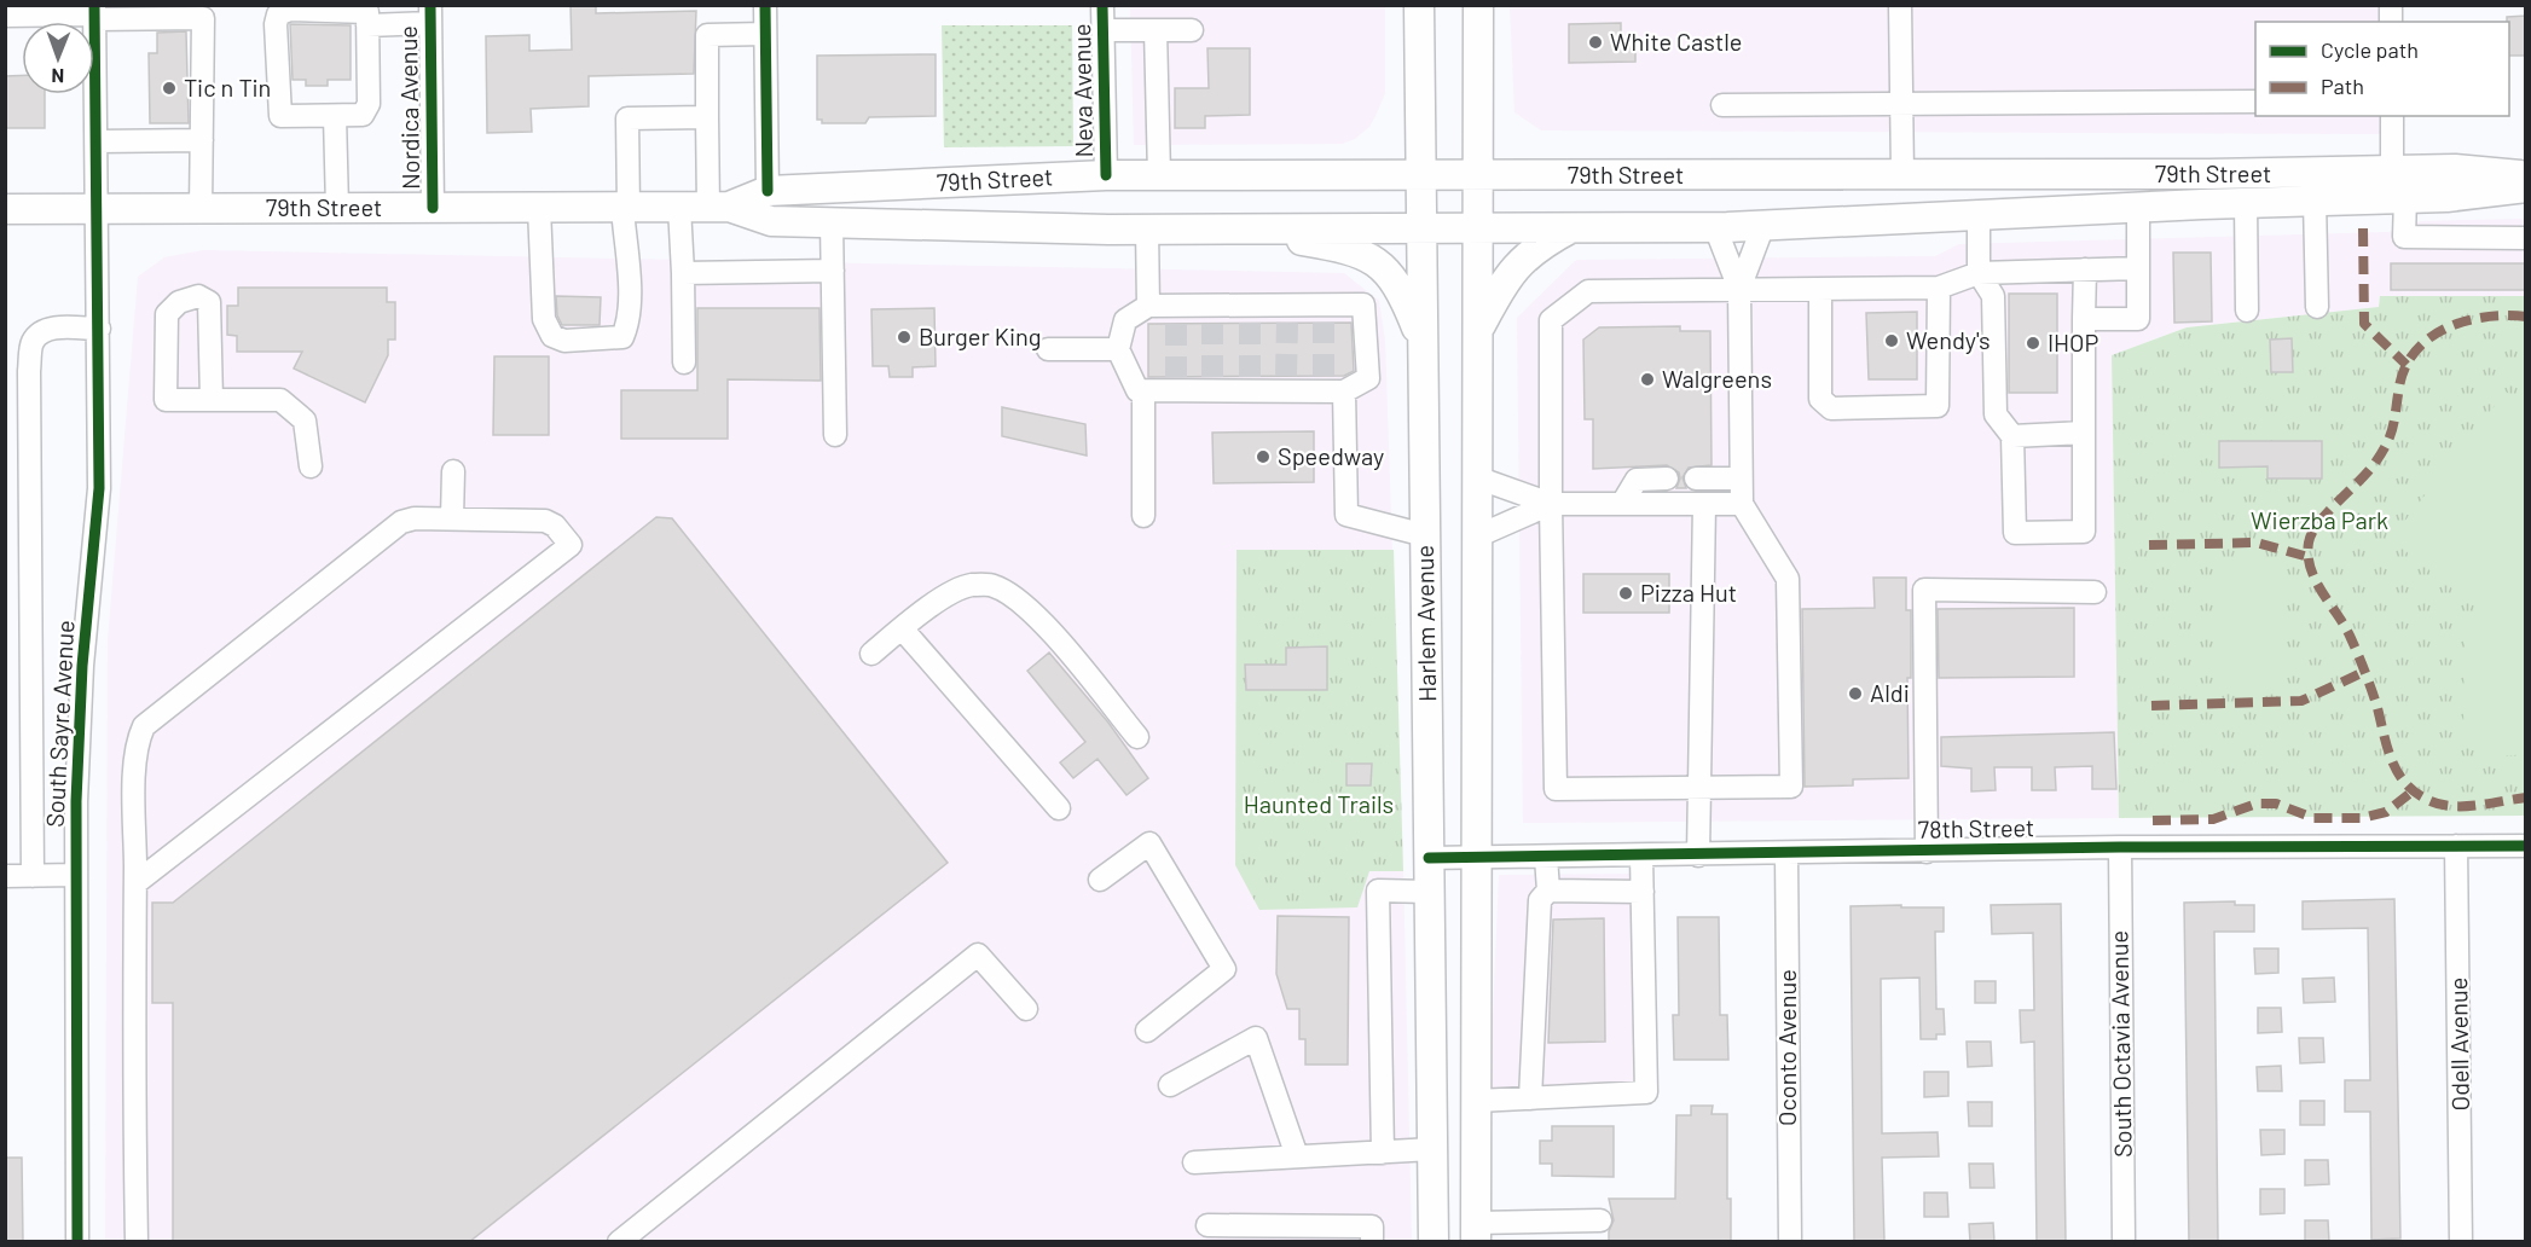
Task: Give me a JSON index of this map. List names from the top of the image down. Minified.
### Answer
{"streets":{"main road":["79th Street","Harlem Avenue"],"street":["Neva Avenue","Nordica Avenue","South Sayre Avenue","78th Street","South Octavia Avenue","Odell Avenue","Oconto Avenue"]},"crossings":[["Neva Avenue","79th Street"],["Nordica Avenue","79th Street"],["79th Street","Harlem Avenue"],["79th Street","South Sayre Avenue"],["Harlem Avenue","78th Street"],["78th Street","South Octavia Avenue"],["78th Street","Odell Avenue"],["78th Street","Oconto Avenue"]],"parks":["Wierzba Park","Haunted Trails"],"places":["White Castle","Tic n Tin","Burger King","Wendy's","IHOP","Walgreens","Speedway","Pizza Hut","Aldi"],"legend":["Cycle path","Path"],"north":"bottom"}
